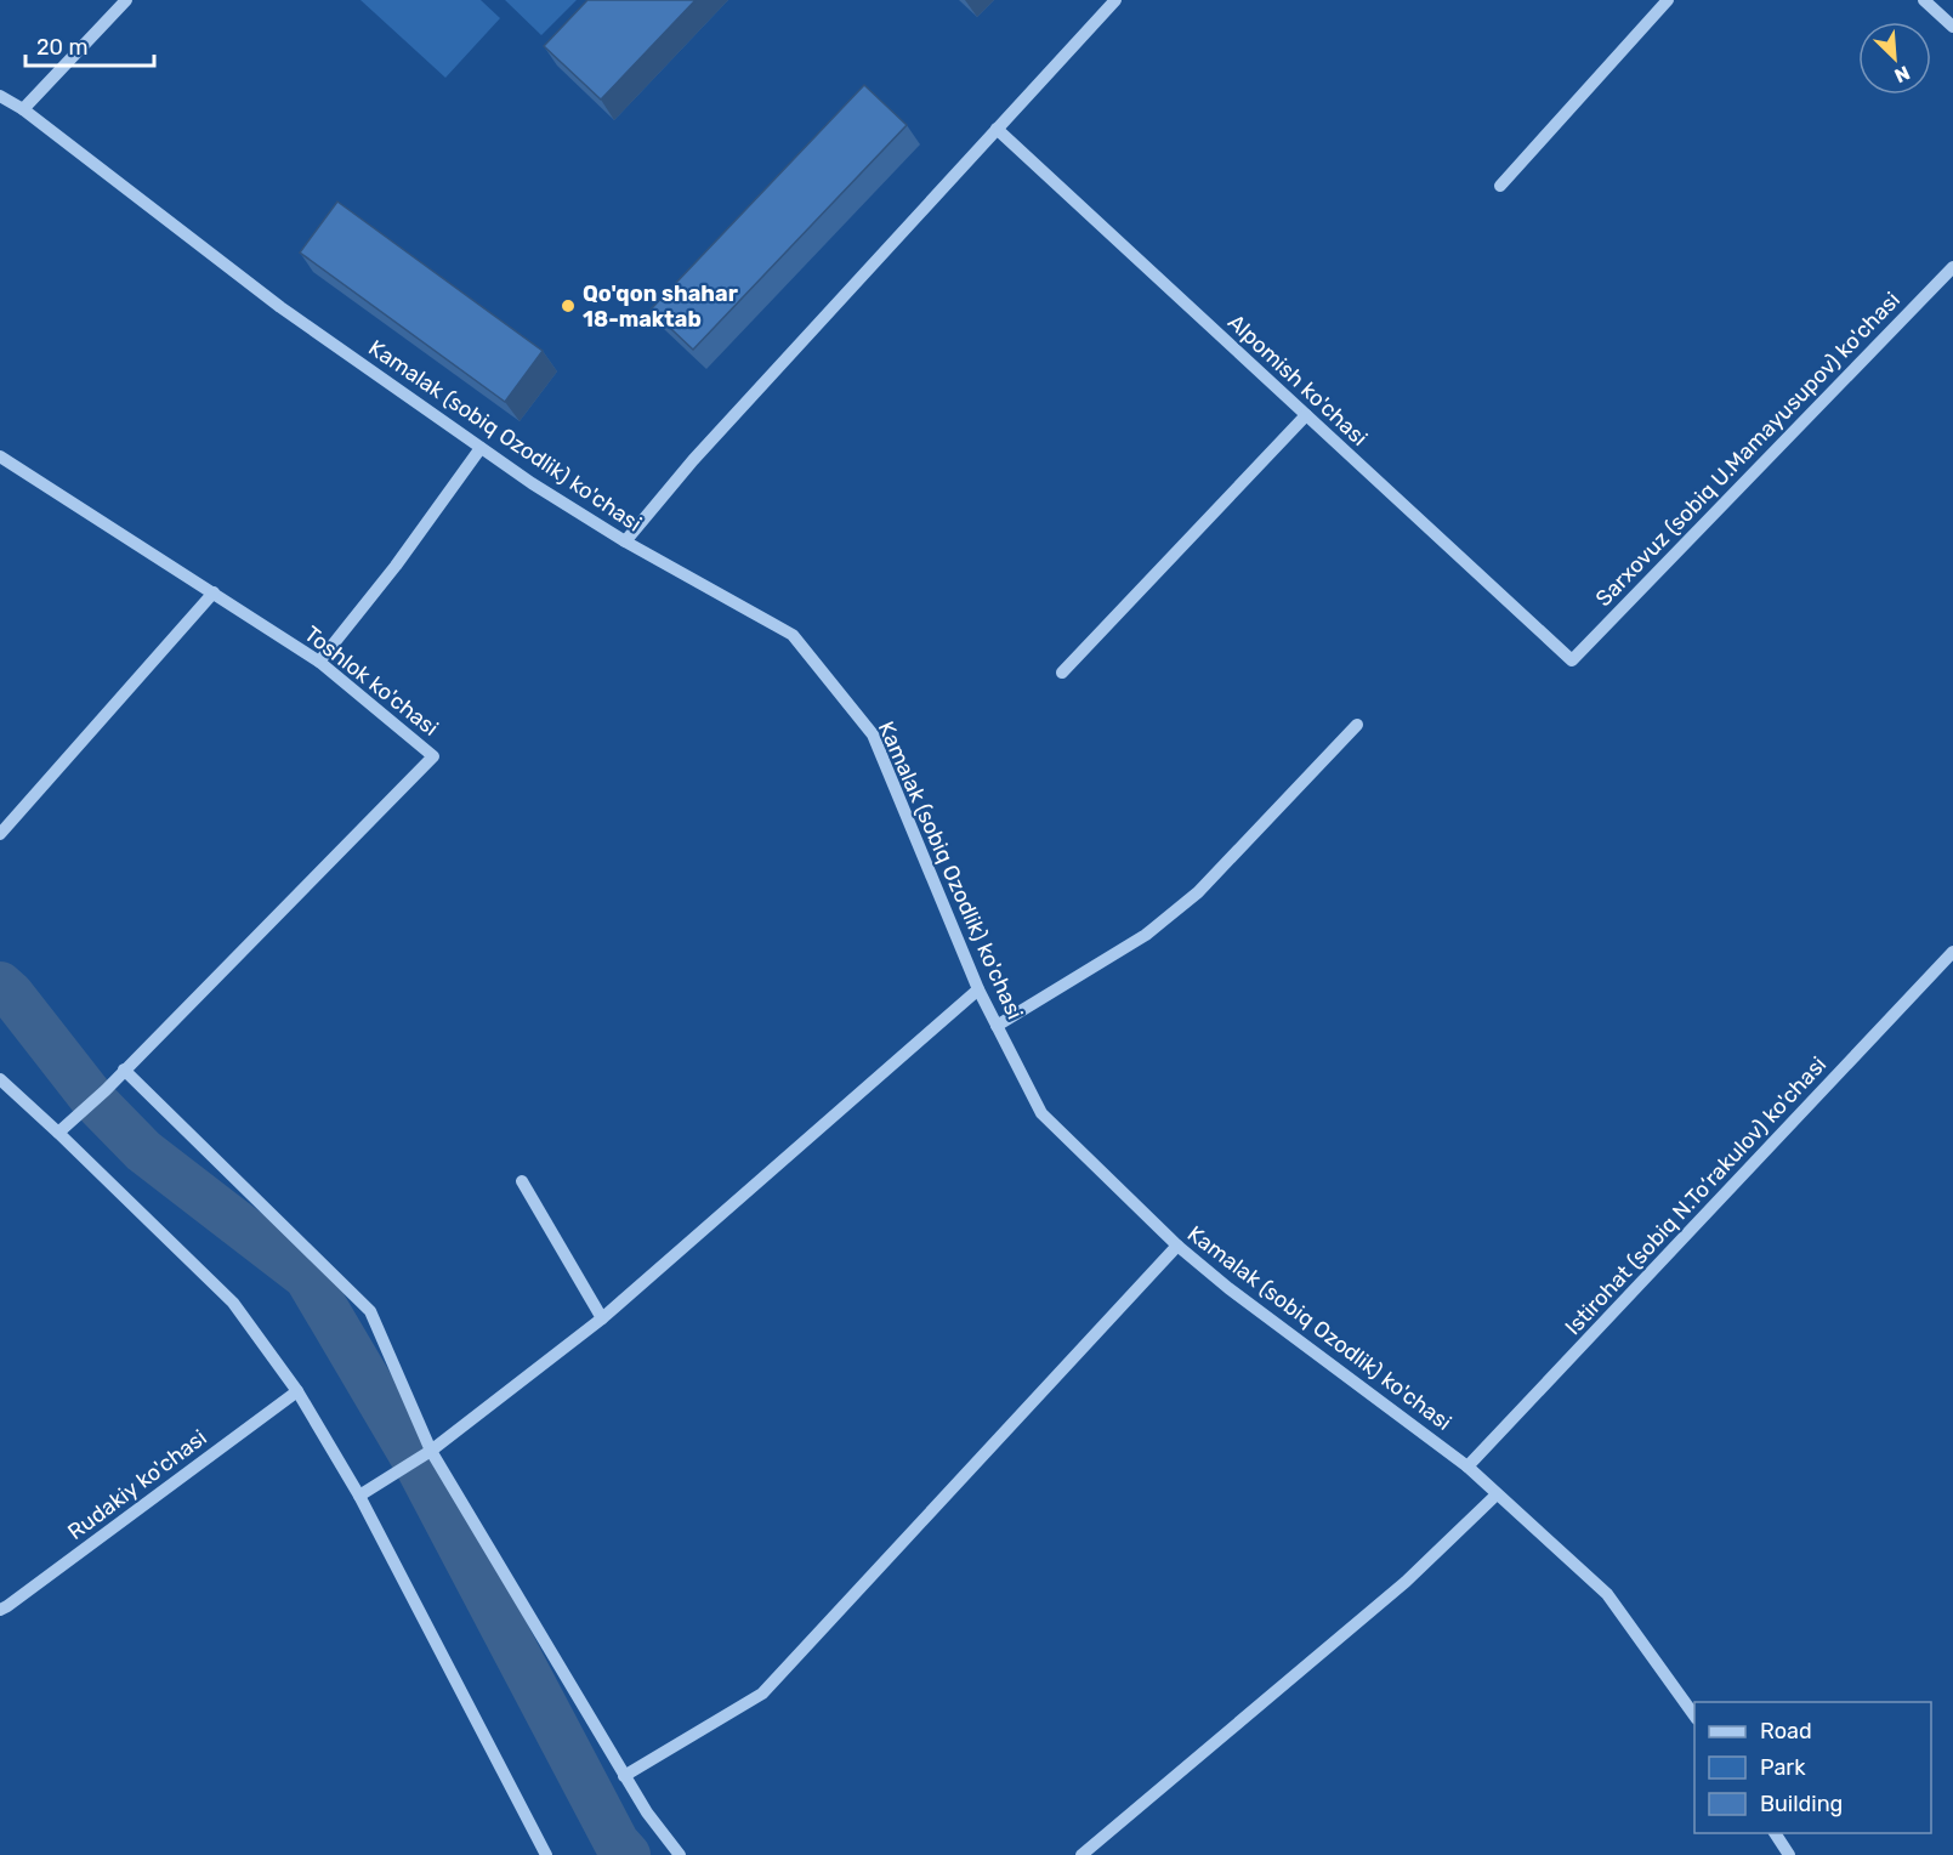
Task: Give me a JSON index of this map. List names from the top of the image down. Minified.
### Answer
{"streets":{"street":["Alpomish ko'chasi","Kamalak (sobiq Ozodlik) ko'chasi","Sarxovuz (sobiq U.Mamayusupov) ko'chasi","Toshlok ko'chasi","Istirohat (sobiq N.To‘rakulov) ko'chasi","Rudakiy ko'chasi"]},"crossings":[["Alpomish ko'chasi","Sarxovuz (sobiq U.Mamayusupov) ko'chasi"],["Kamalak (sobiq Ozodlik) ko'chasi","Istirohat (sobiq N.To‘rakulov) ko'chasi"]],"places":["Qo'qon shahar 18-maktab"],"legend":["Road","Park","Building"],"scale_bar":"20 m","north":"bottom right"}
